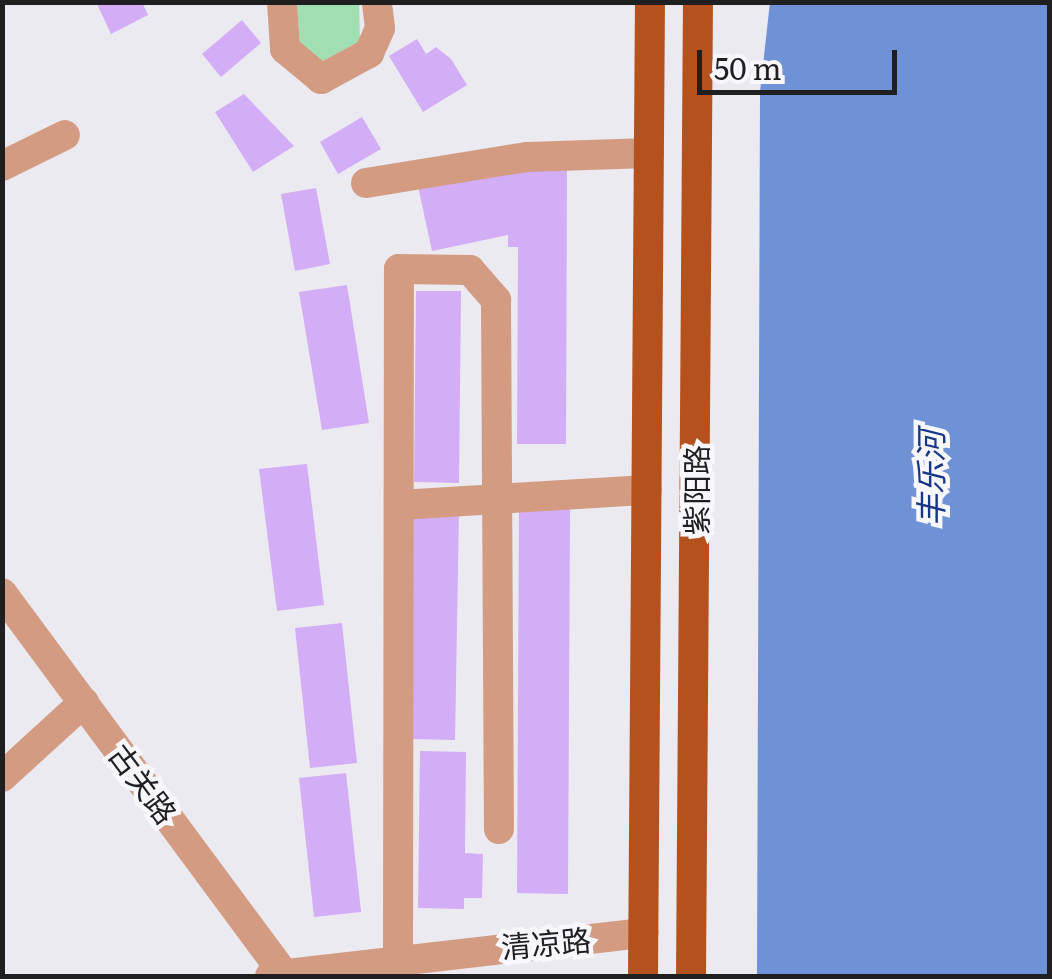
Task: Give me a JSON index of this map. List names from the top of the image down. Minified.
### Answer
{"streets":{"main road":["紫阳路"],"street":["古关路","清凉路"]},"crossings":[["紫阳路","清凉路"],["古关路","清凉路"]],"water":["丰乐河"],"scale_bar":"50 m"}
